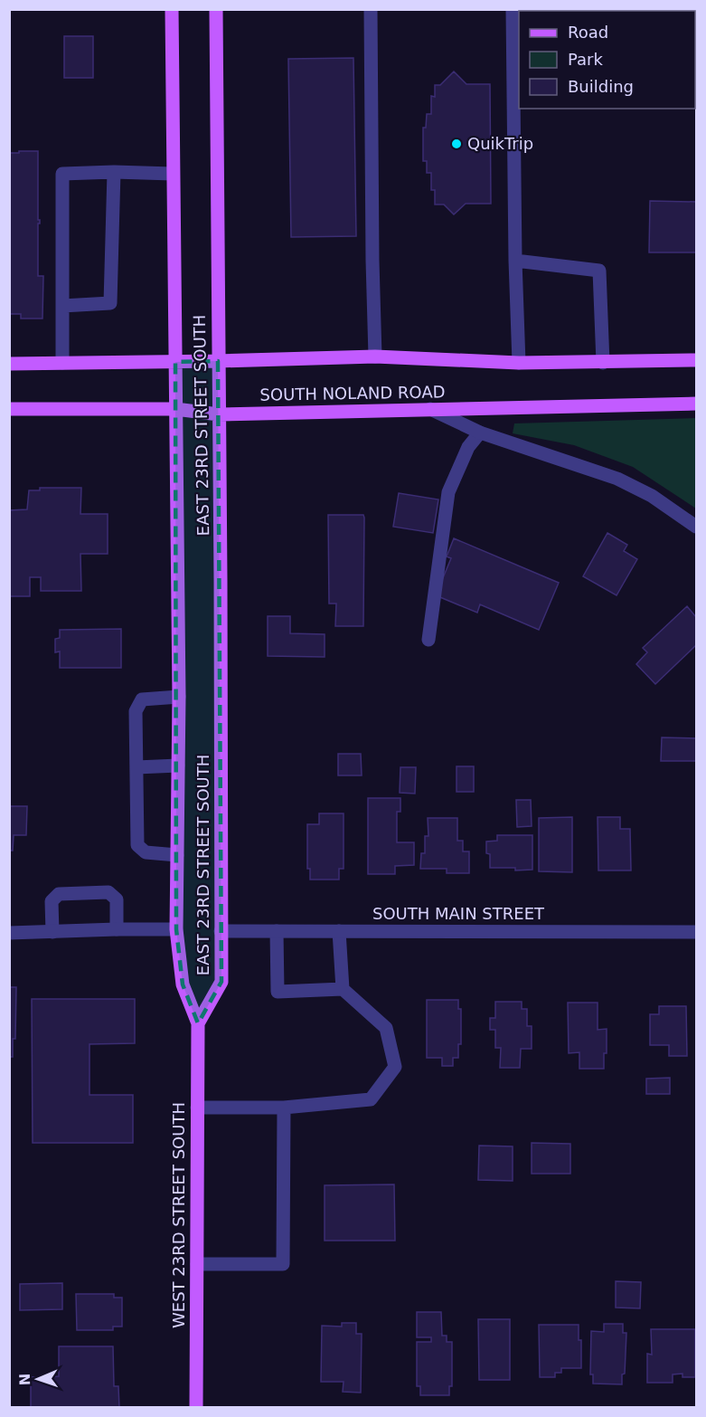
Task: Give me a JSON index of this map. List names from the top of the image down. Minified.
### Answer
{"streets":{"main road":["SOUTH NOLAND ROAD","EAST 23RD STREET SOUTH","WEST 23RD STREET SOUTH"],"street":["SOUTH MAIN STREET"]},"crossings":[["SOUTH NOLAND ROAD","EAST 23RD STREET SOUTH"],["EAST 23RD STREET SOUTH","SOUTH MAIN STREET"],["EAST 23RD STREET SOUTH","WEST 23RD STREET SOUTH"]],"places":["QuikTrip"],"legend":["Road","Park","Building"],"north":"left"}
